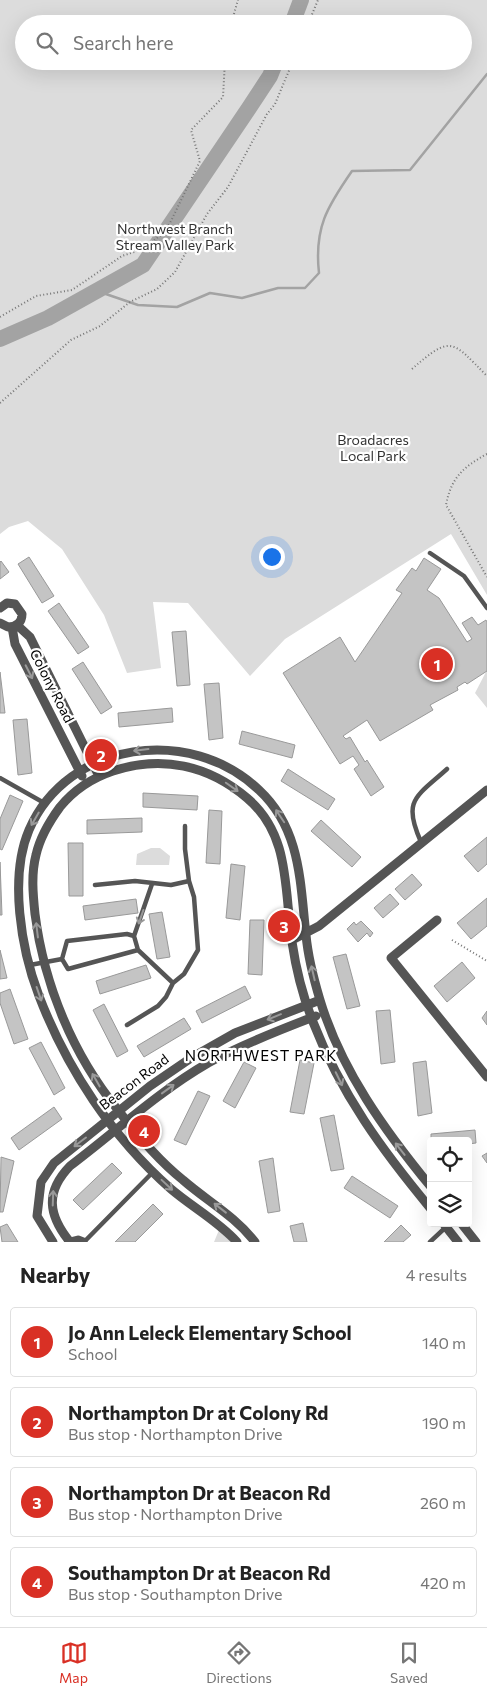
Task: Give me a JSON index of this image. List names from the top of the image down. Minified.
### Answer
{"streets":{"street":["Colony Road","Beacon Road"]},"districts":["NORTHWEST PARK"],"parks":["Northwest Branch Stream Valley Park","Broadacres Local Park"],"page":{"search":"Search here","pins":["1","2","3","4"],"heading":["Nearby","4 results"],"list":[{"mark":"1","name":"Jo Ann Leleck Elementary School","note":"School","value":"140 m"},{"mark":"2","name":"Northampton Dr at Colony Rd","note":"Bus stop · Northampton Drive","value":"190 m"},{"mark":"3","name":"Northampton Dr at Beacon Rd","note":"Bus stop · Northampton Drive","value":"260 m"},{"mark":"4","name":"Southampton Dr at Beacon Rd","note":"Bus stop · Southampton Drive","value":"420 m"}],"nav":["Map","Directions","Saved"]}}
